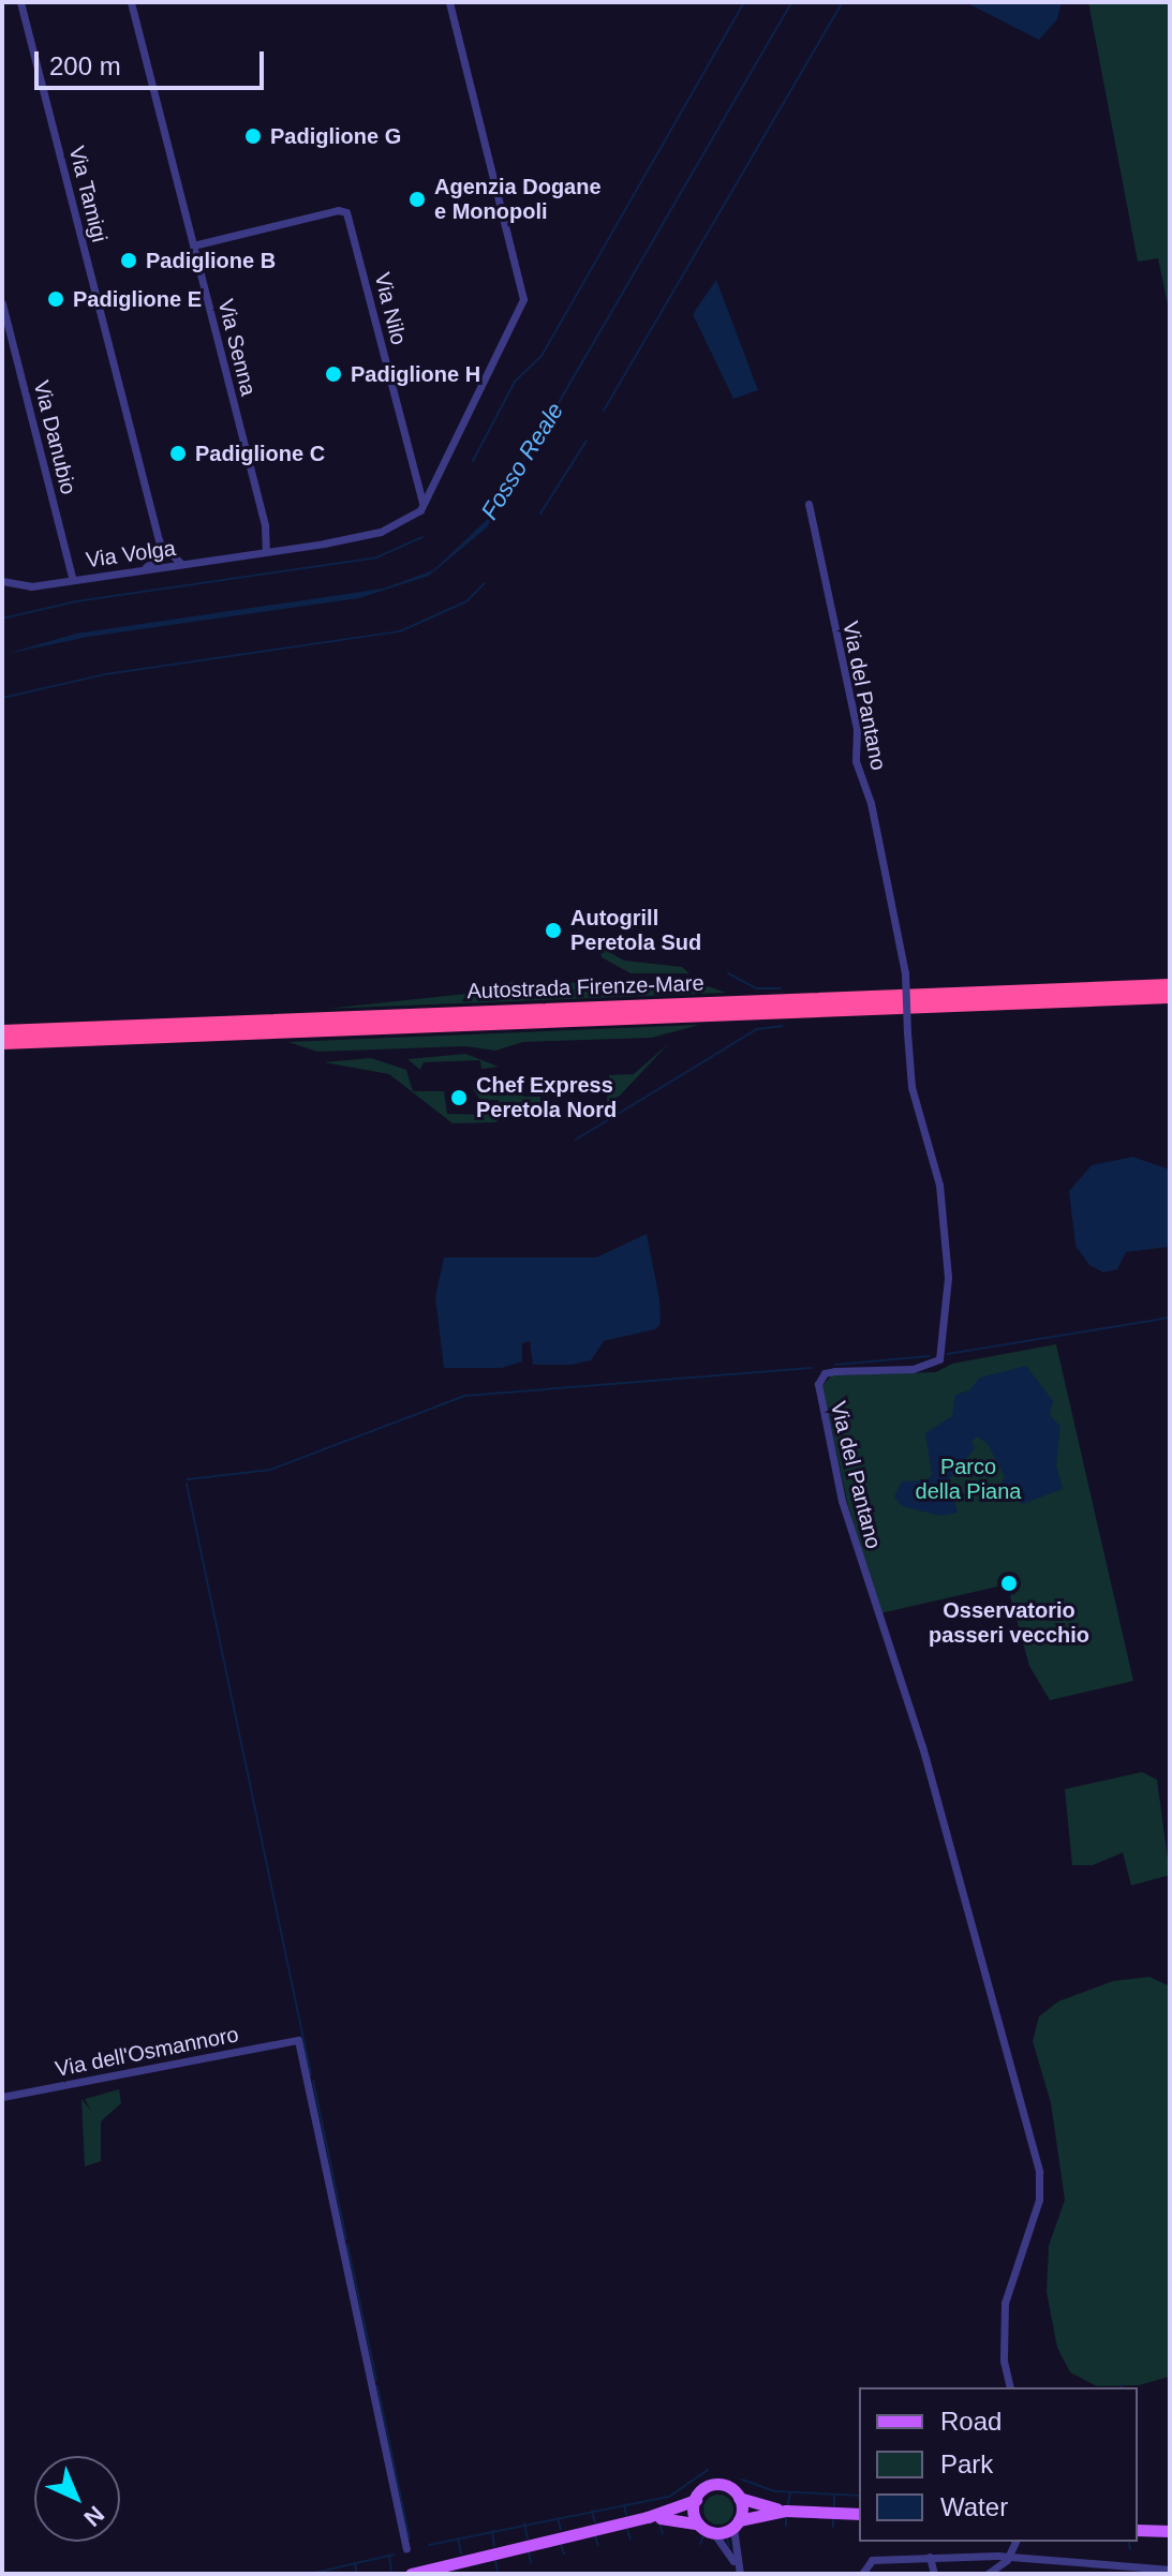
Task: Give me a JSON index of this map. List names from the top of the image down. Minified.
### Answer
{"streets":{"highway":["Autostrada Firenze-Mare"],"street":["Via Tamigi","Via Nilo","Via Senna","Via Danubio","Via Volga","Via del Pantano","Via dell'Osmannoro"]},"crossings":[["Via Nilo","Via Senna"],["Via Senna","Via Volga"],["Via Danubio","Via Volga"]],"water":["Fosso Reale"],"parks":["Parco della Piana"],"places":["Padiglione G","Agenzia Dogane e Monopoli","Padiglione B","Padiglione E","Padiglione H","Padiglione C","Autogrill Peretola Sud","Chef Express Peretola Nord","Osservatorio passeri vecchio"],"legend":["Road","Park","Water"],"scale_bar":"200 m","north":"bottom right"}
